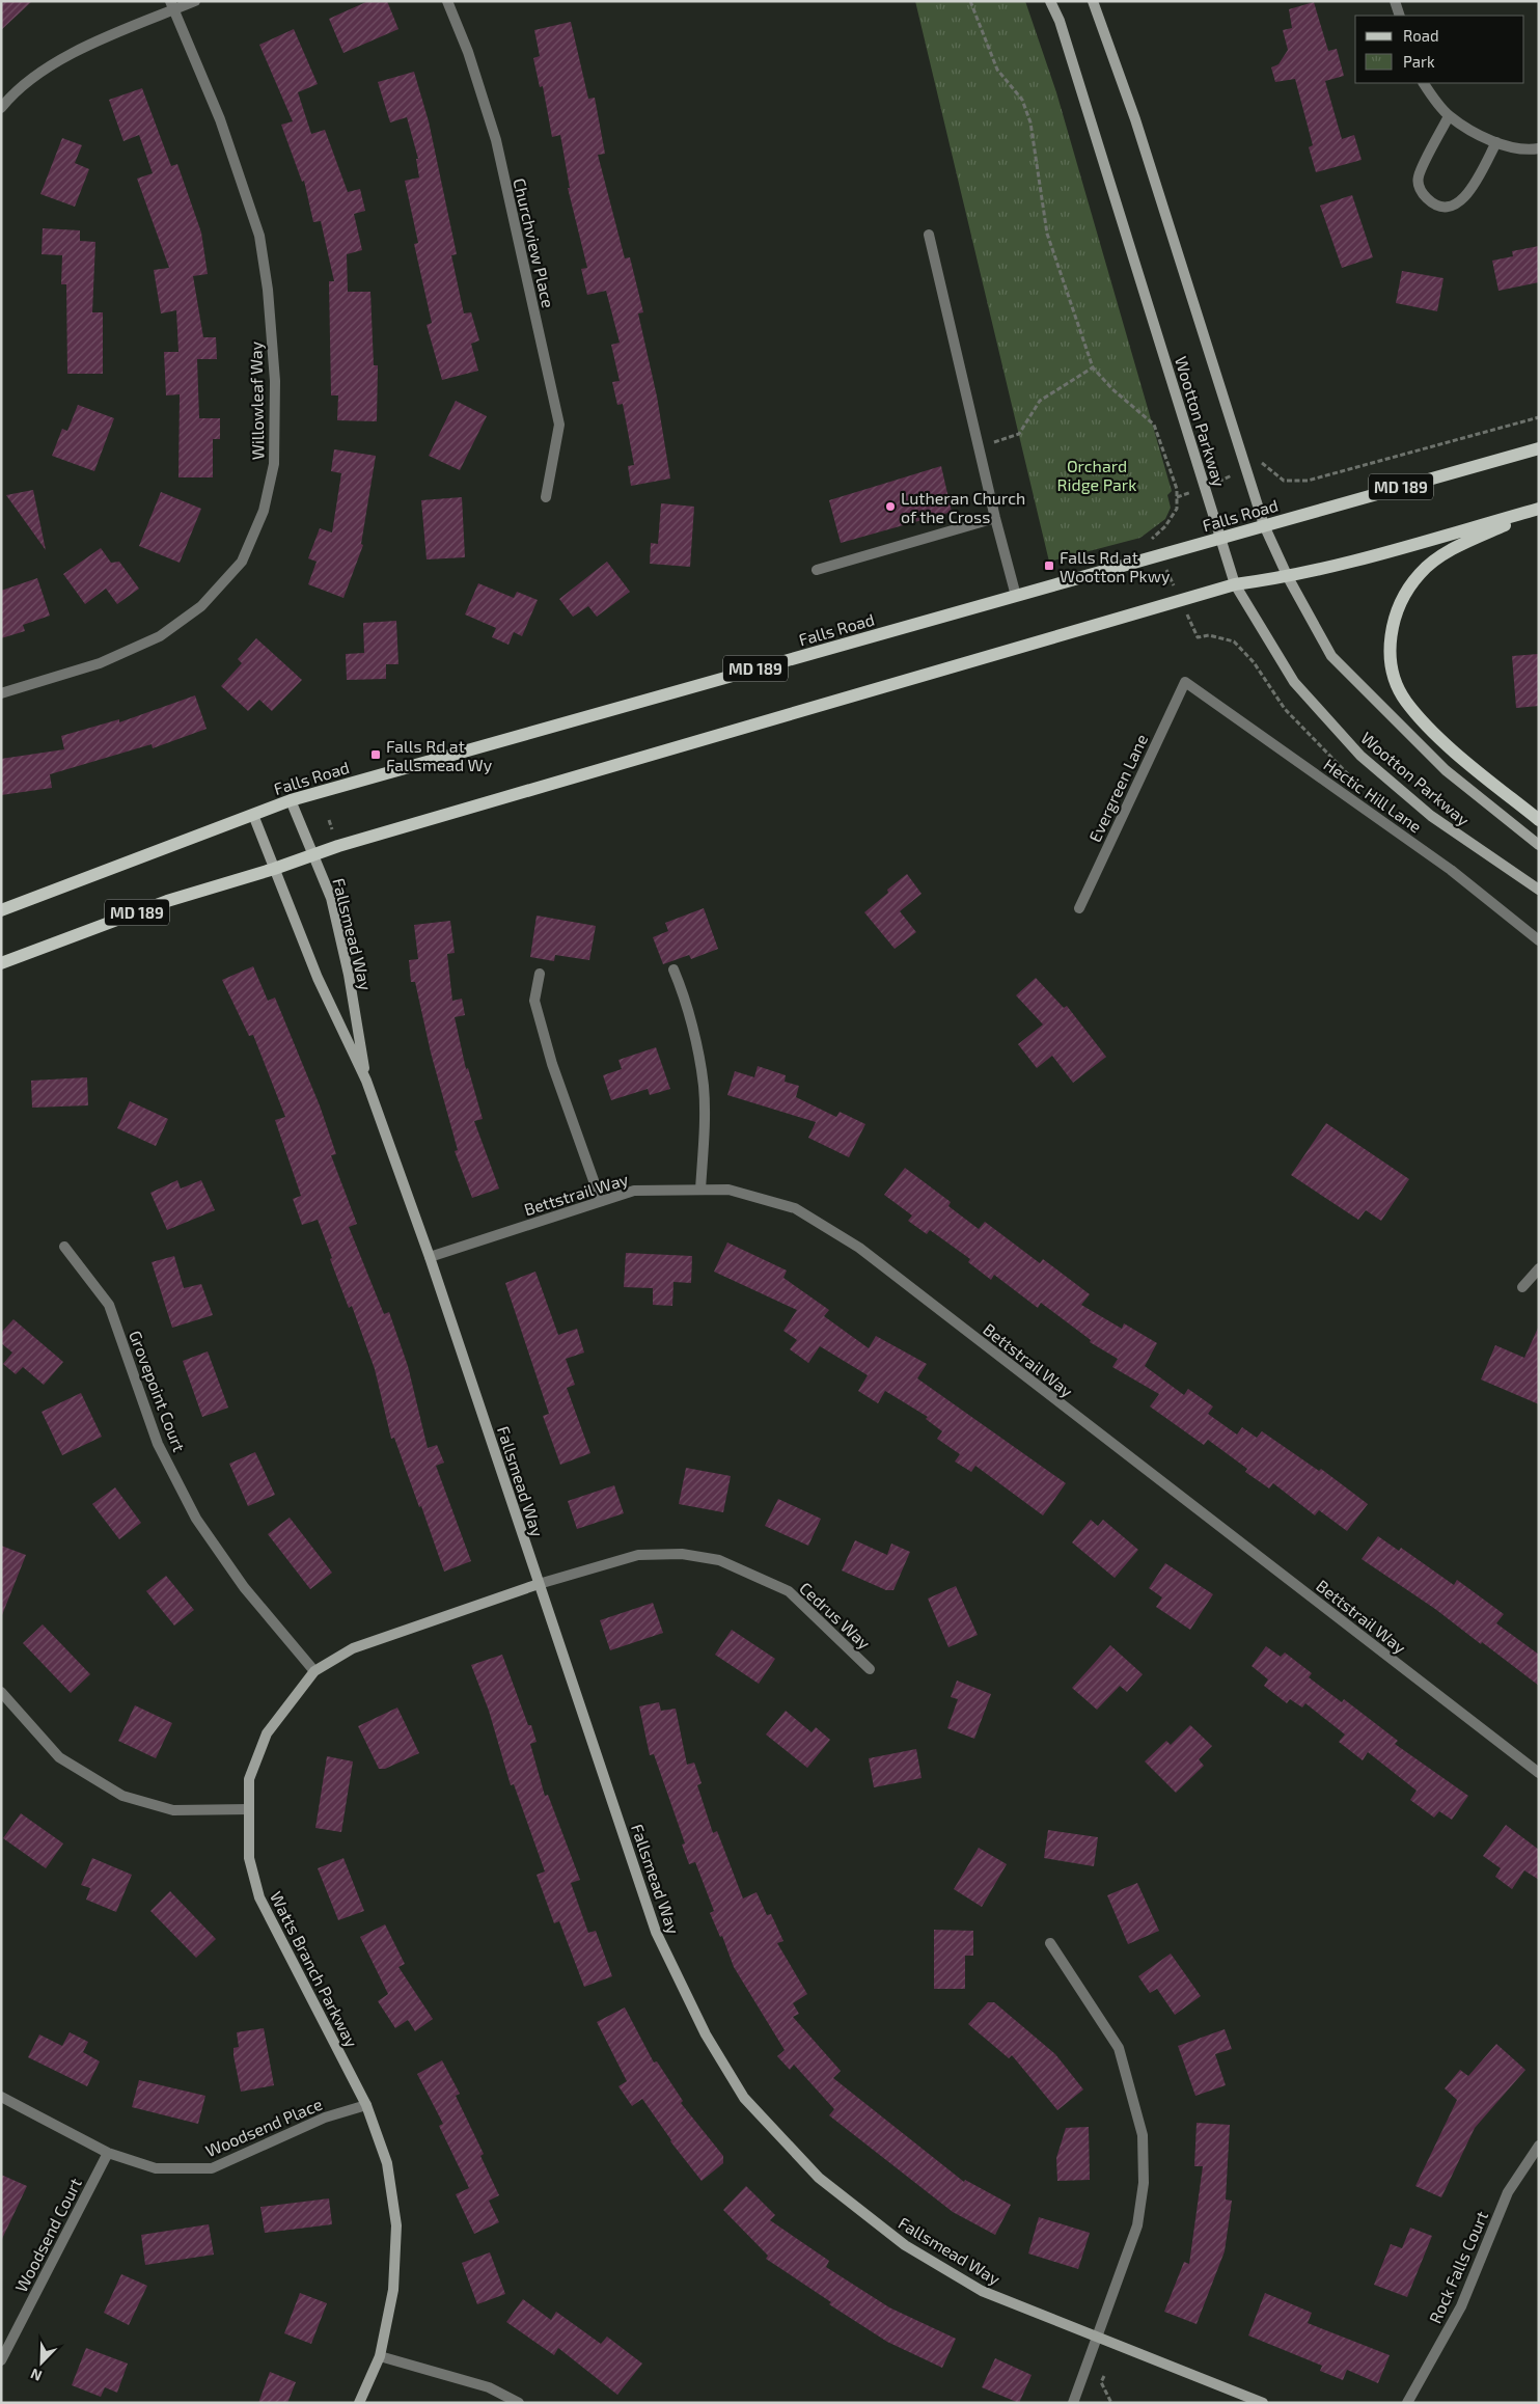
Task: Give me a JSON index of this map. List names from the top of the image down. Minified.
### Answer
{"streets":{"main road":["MD 189","Falls Road"],"street":["Churchview Place","Willowleaf Way","Wootton Parkway","Evergreen Lane","Hectic Hill Lane","Fallsmead Way","Bettstrail Way","Grovepoint Court","Cedrus Way","Watts Branch Parkway","Woodsend Place","Woodsend Court","Rock Falls Court"]},"crossings":[["Wootton Parkway","MD 189"],["Wootton Parkway","Falls Road"],["MD 189","Fallsmead Way"],["Falls Road","Fallsmead Way"],["Evergreen Lane","Hectic Hill Lane"],["Fallsmead Way","Bettstrail Way"],["Fallsmead Way","Cedrus Way"],["Fallsmead Way","Watts Branch Parkway"],["Grovepoint Court","Watts Branch Parkway"],["Cedrus Way","Watts Branch Parkway"],["Watts Branch Parkway","Woodsend Place"],["Woodsend Place","Woodsend Court"]],"parks":["Orchard Ridge Park"],"places":{"other":["Lutheran Church of the Cross"],"transit":["Falls Rd at Wootton Pkwy","Falls Rd at Fallsmead Wy"]},"legend":["Road","Park"],"north":"bottom left"}
